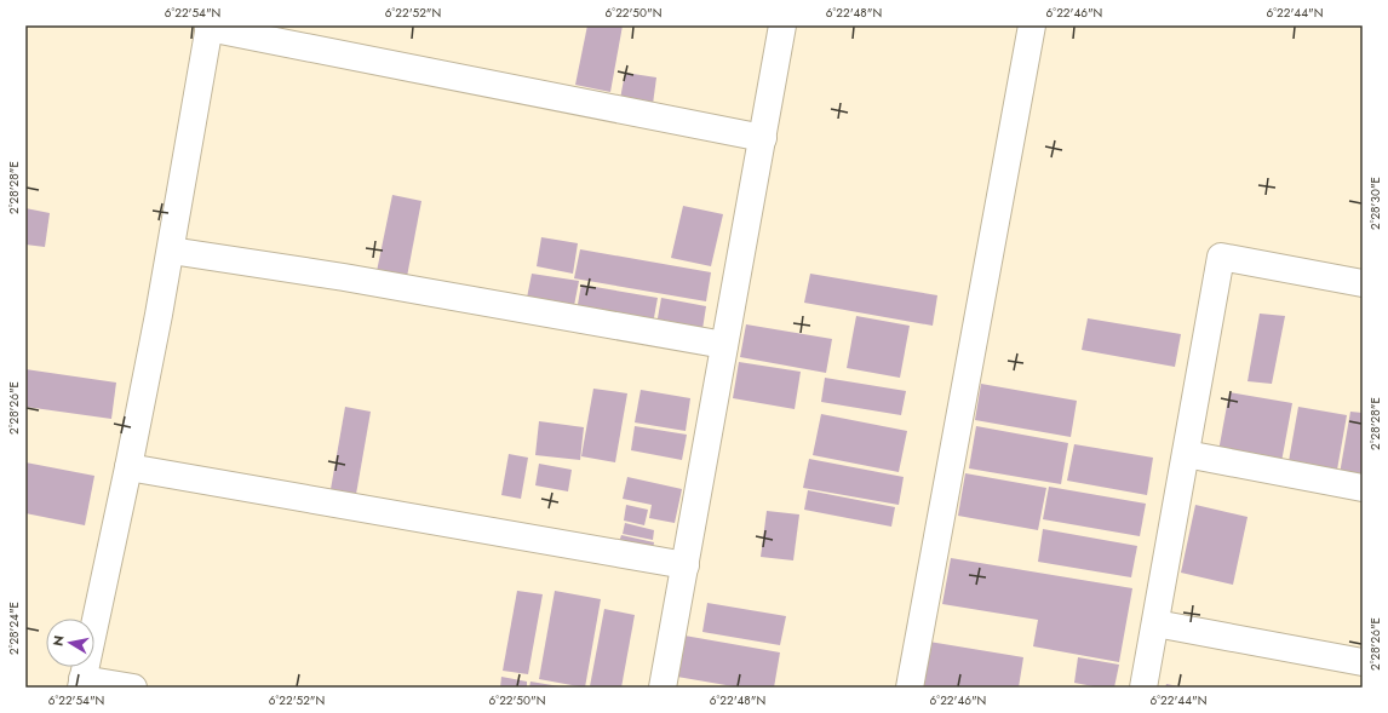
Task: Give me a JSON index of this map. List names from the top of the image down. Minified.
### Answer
{"north":"left","coordinates":["6°22'54\"N","6°22'52\"N","6°22'50\"N","6°22'48\"N","6°22'46\"N","6°22'44\"N","2°28'28\"E","2°28'30\"E","2°28'26\"E","2°28'24\"E"]}
